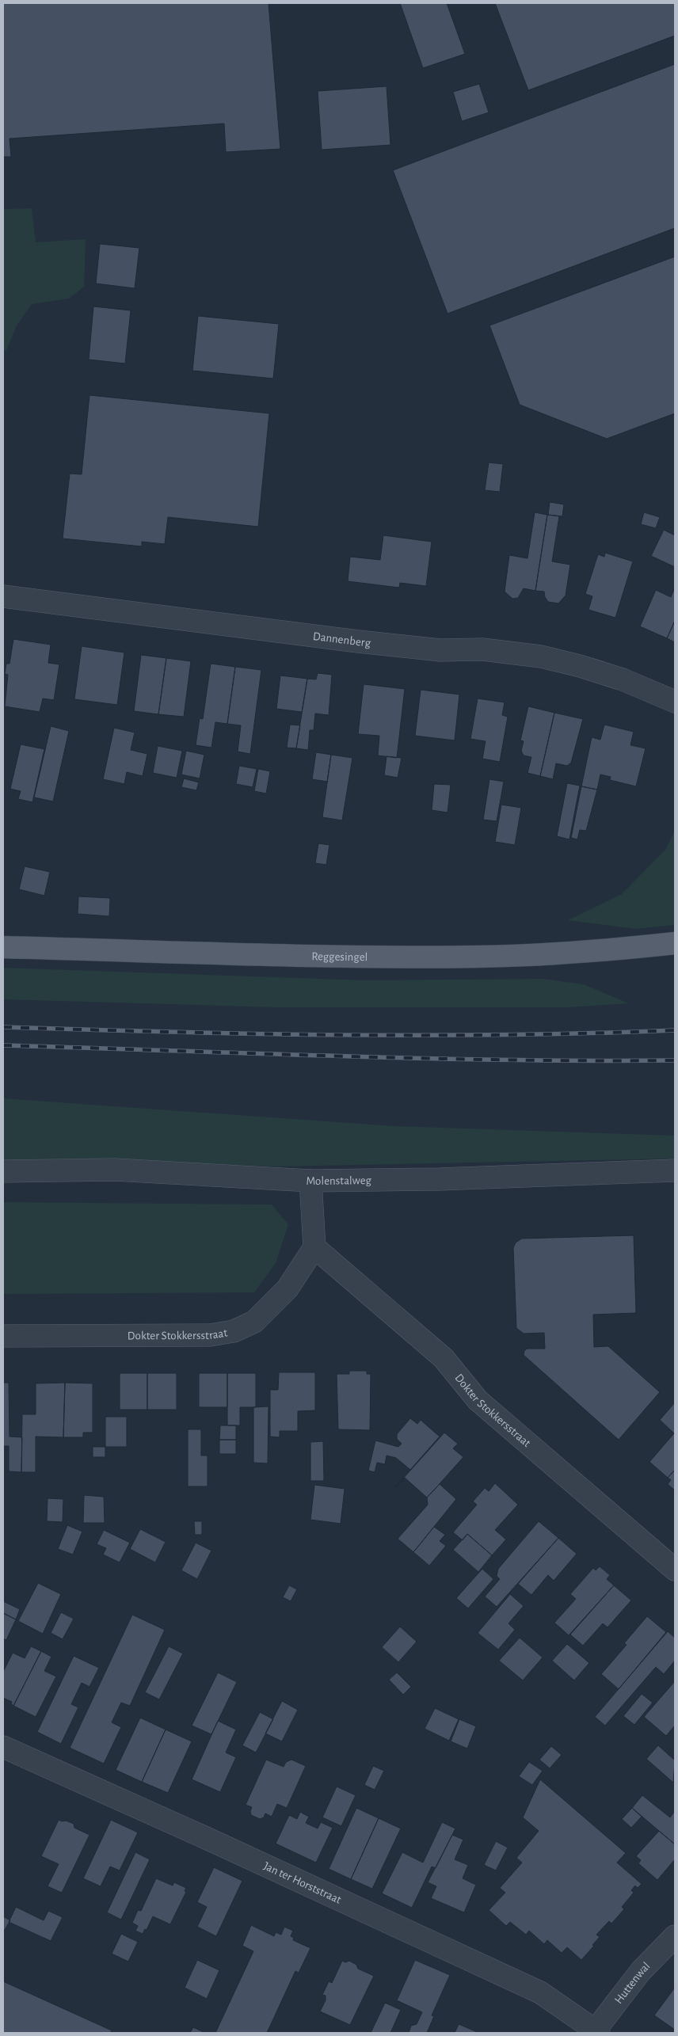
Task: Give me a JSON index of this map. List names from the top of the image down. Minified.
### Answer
{"streets":{"main road":["Reggesingel"],"street":["Dannenberg","Molenstalweg","Dokter Stokkersstraat","Jan ter Horststraat","Huttenwal"]},"crossings":[["Jan ter Horststraat","Huttenwal"]]}
